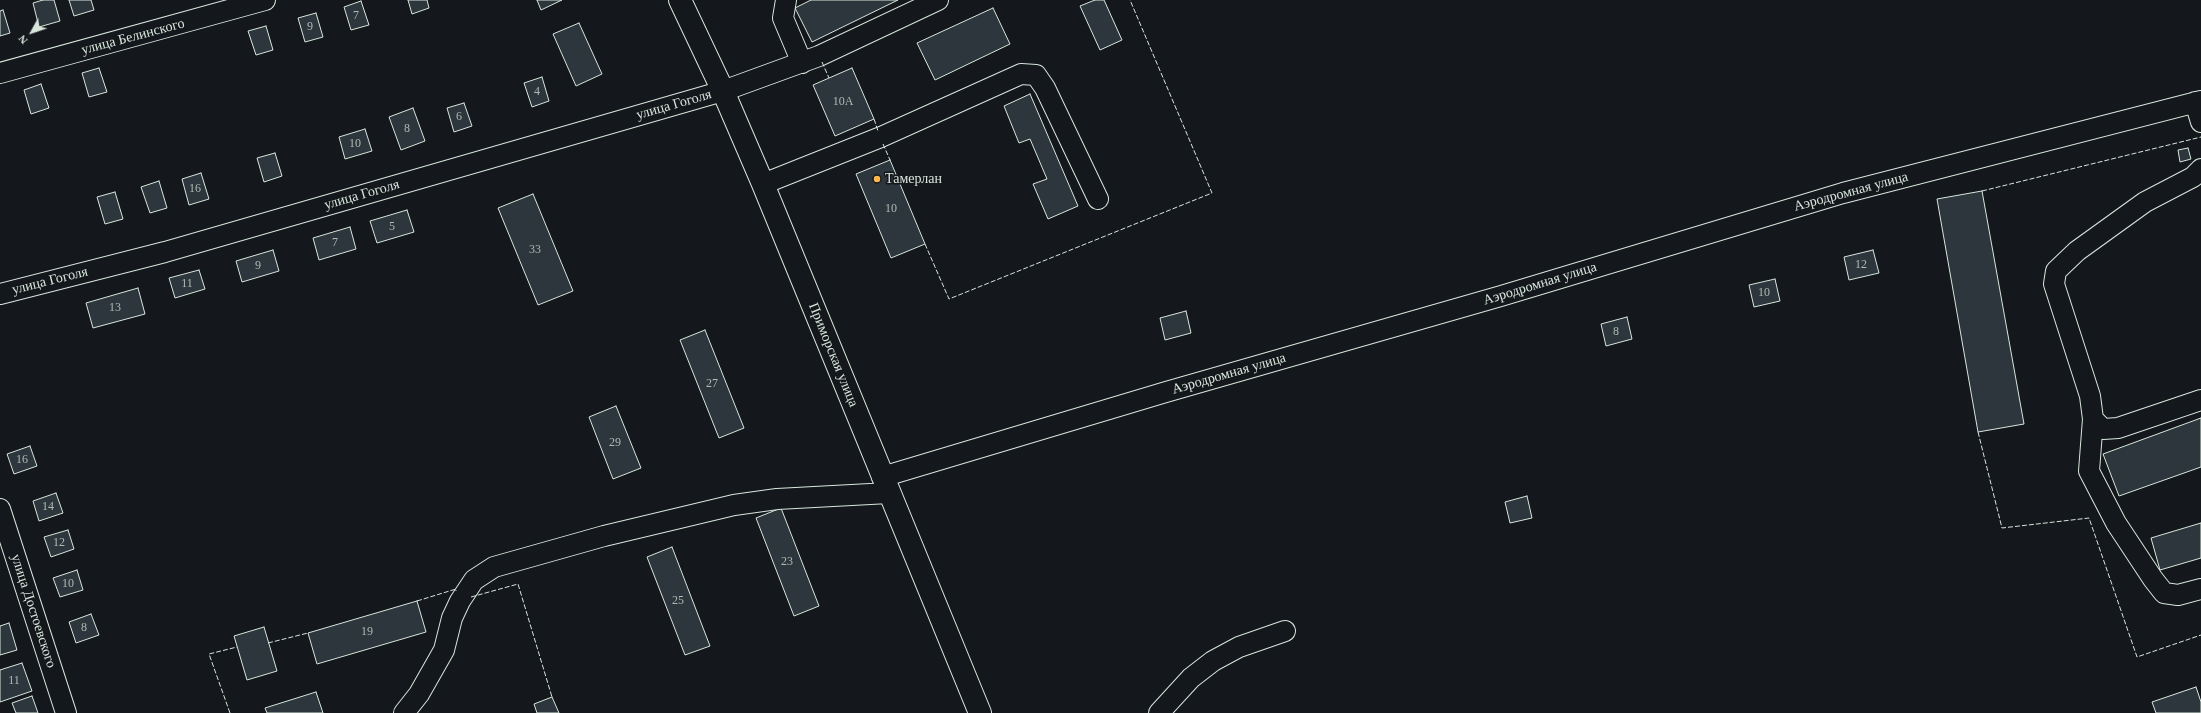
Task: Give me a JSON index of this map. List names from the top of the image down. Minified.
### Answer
{"streets":{"main road":["Приморская улица"],"lane":["улица Белинского","улица Гоголя","Аэродромная улица","улица Достоевского"]},"crossings":[["улица Гоголя","Приморская улица"],["Аэродромная улица","Приморская улица"]],"places":["Тамерлан"],"house_numbers":["7","9","4","10А","6","8","10","16","10","5","7","33","12","9","11","10","13","8","27","29","16","14","12","23","10","25","8","19","11"],"north":"bottom left"}
